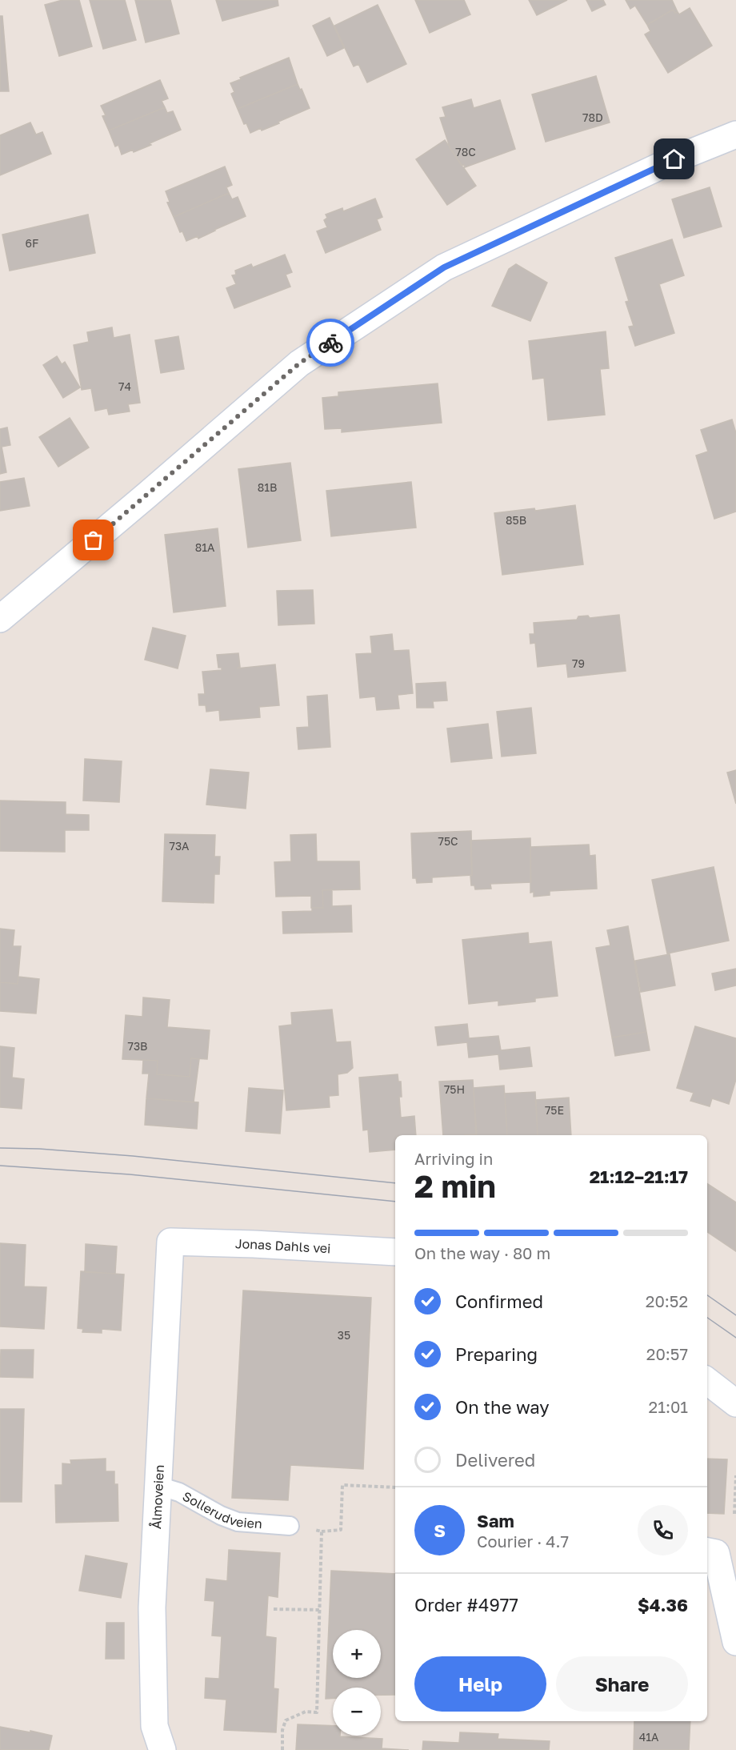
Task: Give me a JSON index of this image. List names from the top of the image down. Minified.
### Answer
{"streets":{"street":["Jonas Dahls vei","Ålmoveien"],"lane":["Sollerudveien"]},"crossings":[["Jonas Dahls vei","Ålmoveien"],["Ålmoveien","Sollerudveien"]],"house_numbers":["78D","78C","6F","74","81B","85B","81A","79","75C","73A","73B","75H","75E","35","41A"],"page":{"heading":["2 min","Arriving in","21:12–21:17"],"panel":["Sam","Courier · 4.7","Order #4977","$4.36"],"bar":"On the way · 80 m","list":[["Confirmed","20:52"],["Preparing","20:57"],["On the way","21:01"],"Delivered"],"round":"S","map_buttons":["+","−"],"buttons":["Help","Share"]}}
